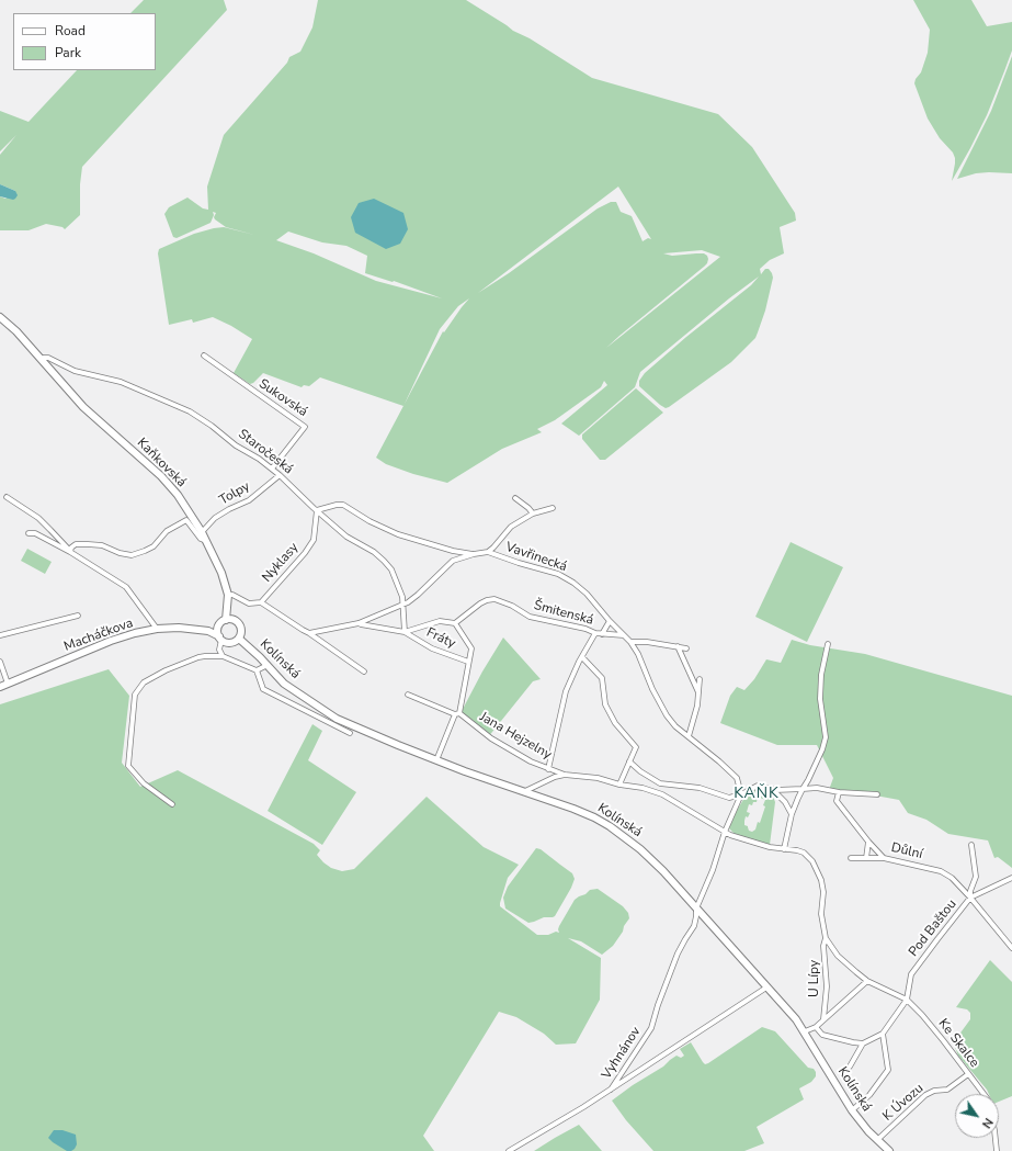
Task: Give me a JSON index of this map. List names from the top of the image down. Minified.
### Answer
{"streets":{"street":["Sukovská","Staročeská","Kaňkovská","Tolpy","Vavřinecká","Nyklasy","Šmitenská","Macháčkova","Fráty","Kolínská","Jana Hejzelny","Důlní","Pod Baštou","U Lípy","Ke Skalce","Vyhnánov","K Úvozu"]},"crossings":[["Sukovská","Staročeská"],["Staročeská","Kaňkovská"],["Staročeská","Tolpy"],["Staročeská","Nyklasy"],["Staročeská","Fráty"],["Kaňkovská","Tolpy"],["Kaňkovská","Kolínská"],["Vavřinecká","Šmitenská"],["Vavřinecká","U Lípy"],["Vavřinecká","Vyhnánov"],["Šmitenská","Fráty"],["Fráty","Jana Hejzelny"],["Kolínská","U Lípy"],["Kolínská","Vyhnánov"],["Kolínská","K Úvozu"],["Důlní","Pod Baštou"],["Pod Baštou","Ke Skalce"],["U Lípy","Ke Skalce"],["U Lípy","Vyhnánov"],["Ke Skalce","K Úvozu"]],"districts":["KAŇK"],"legend":["Road","Park"],"north":"bottom right"}
